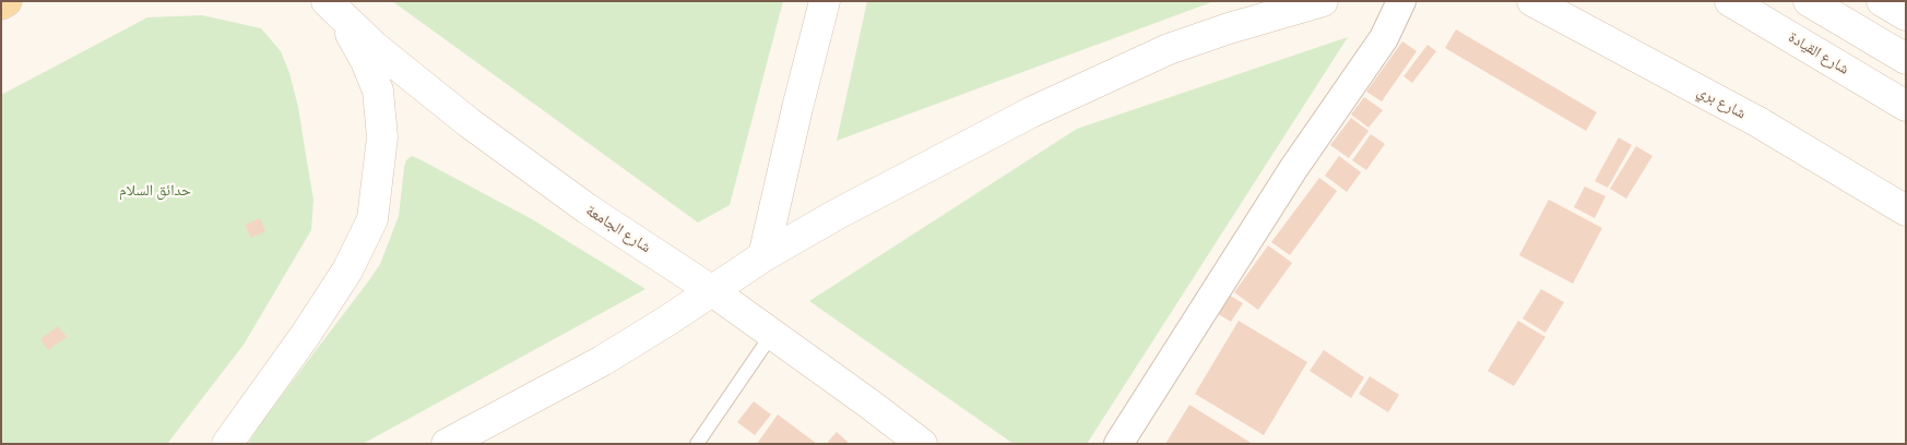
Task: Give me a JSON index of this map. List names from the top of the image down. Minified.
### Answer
{"streets":{"main road":["شارع القيادة","شارع بري","شارع الجامعة"]},"parks":["حدائق السلام"]}
